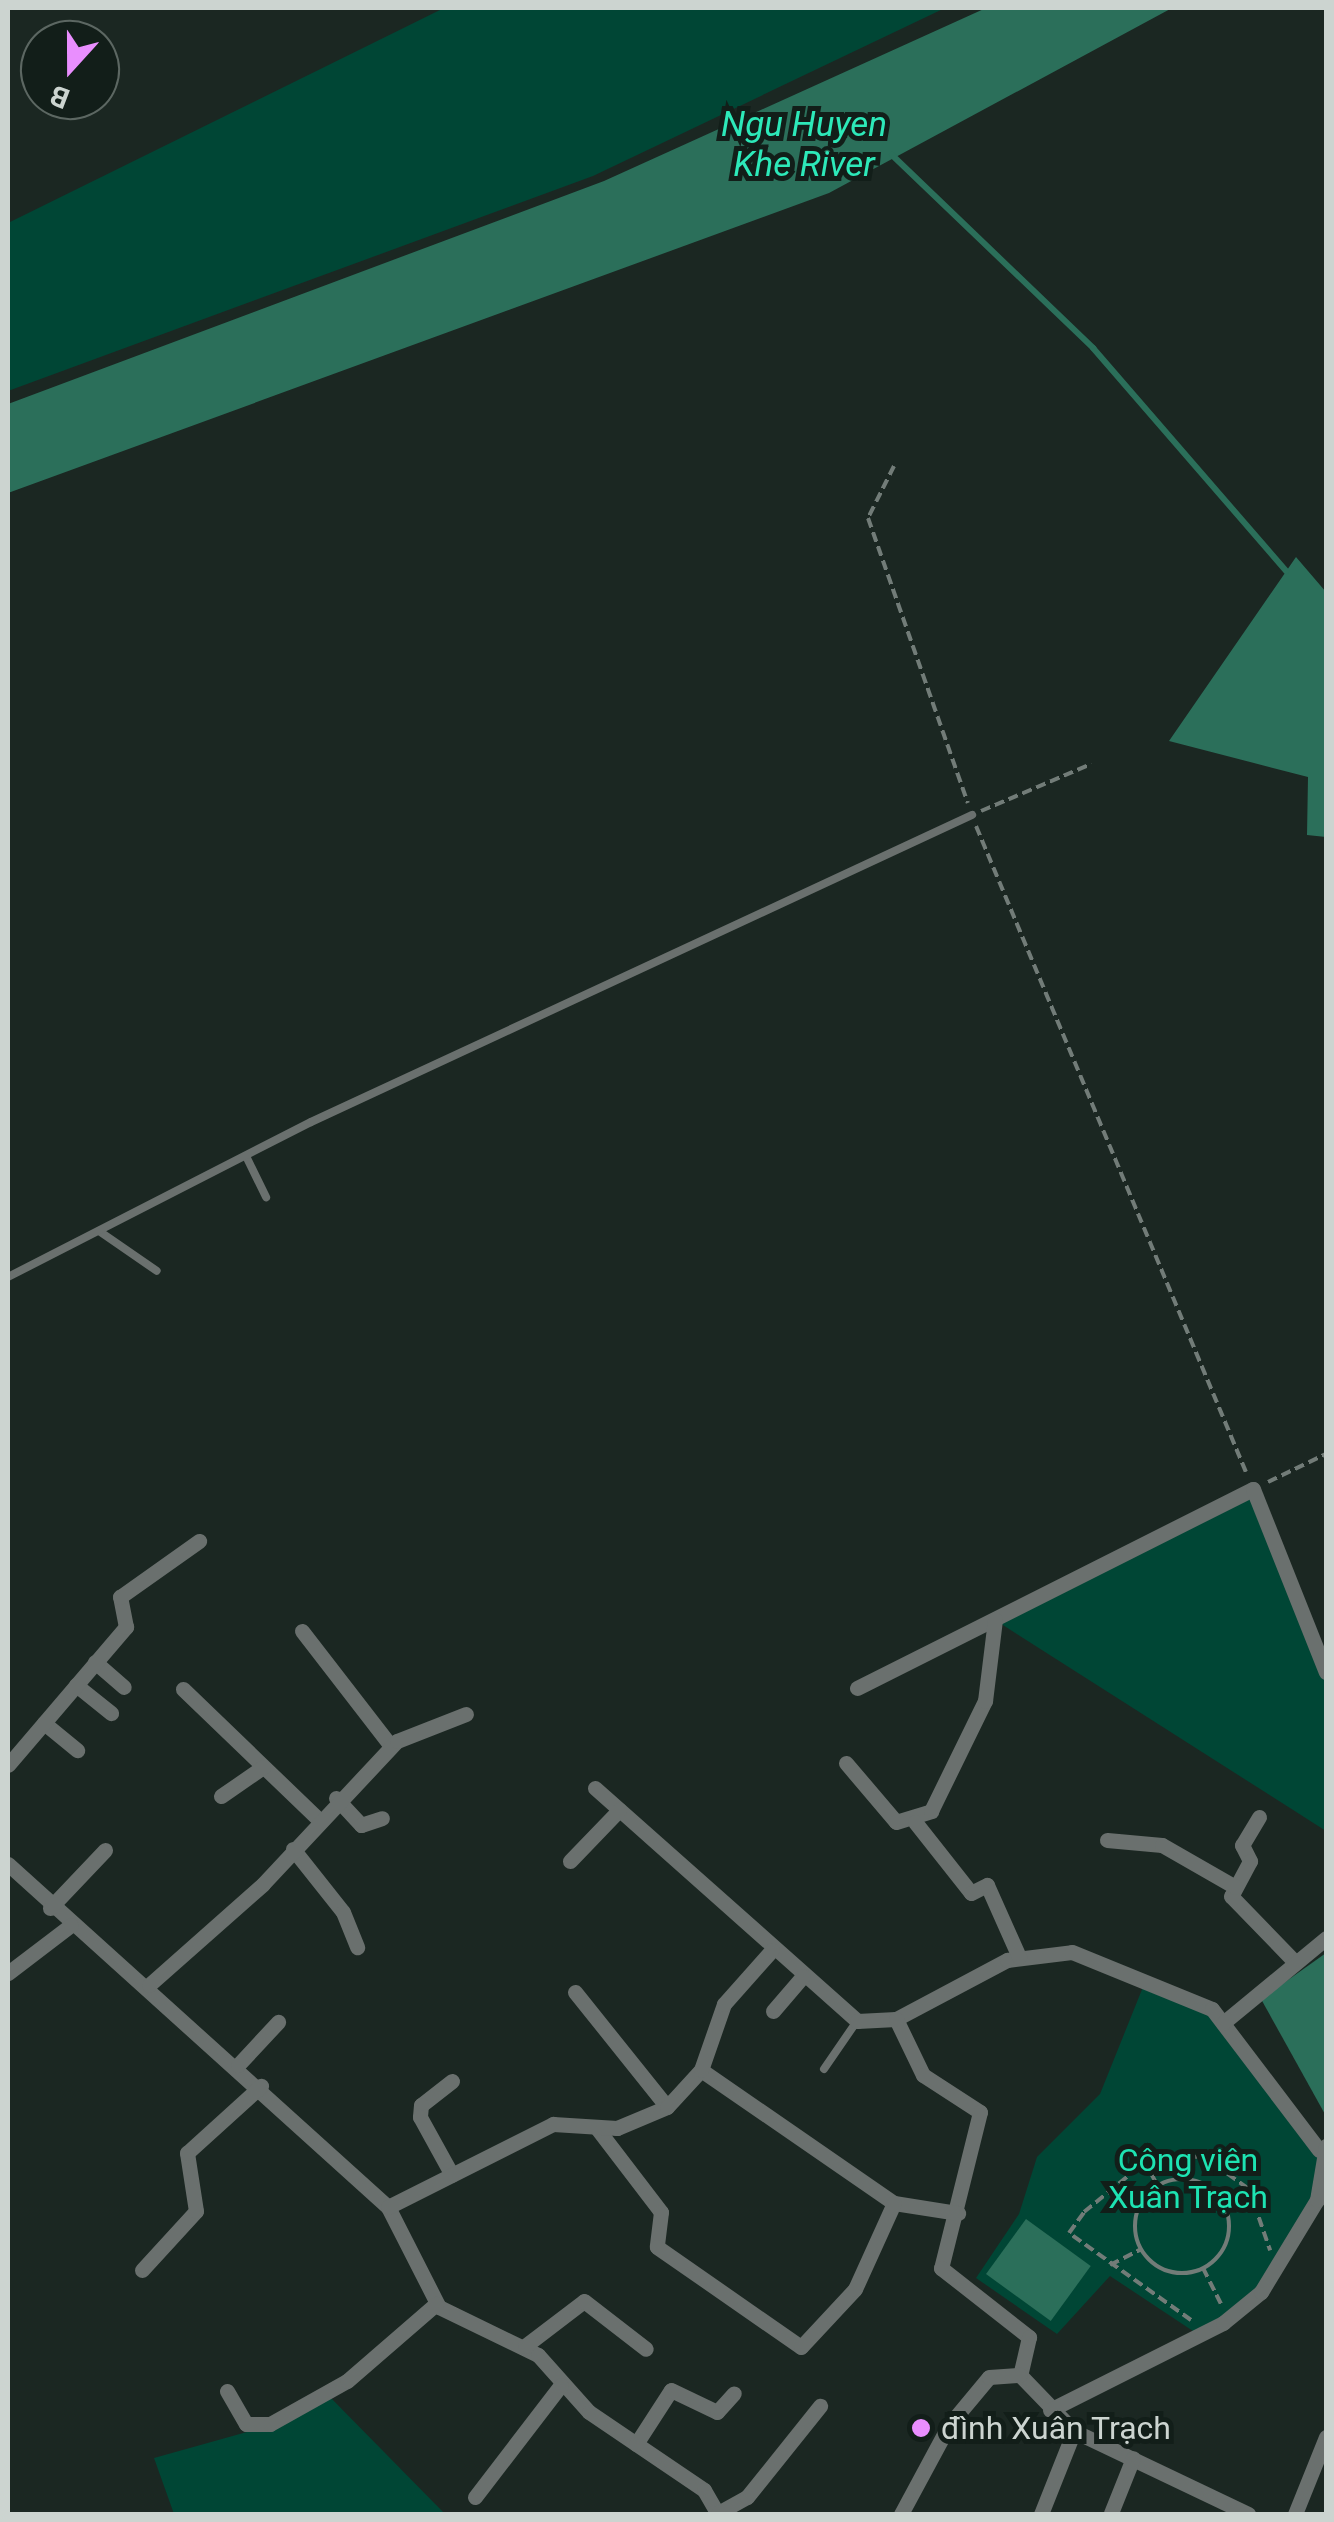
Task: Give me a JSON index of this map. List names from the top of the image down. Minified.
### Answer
{"water":["Ngu Huyen Khe River"],"parks":["Công viên Xuân Trạch"],"places":["đình Xuân Trạch"],"north":"bottom"}
